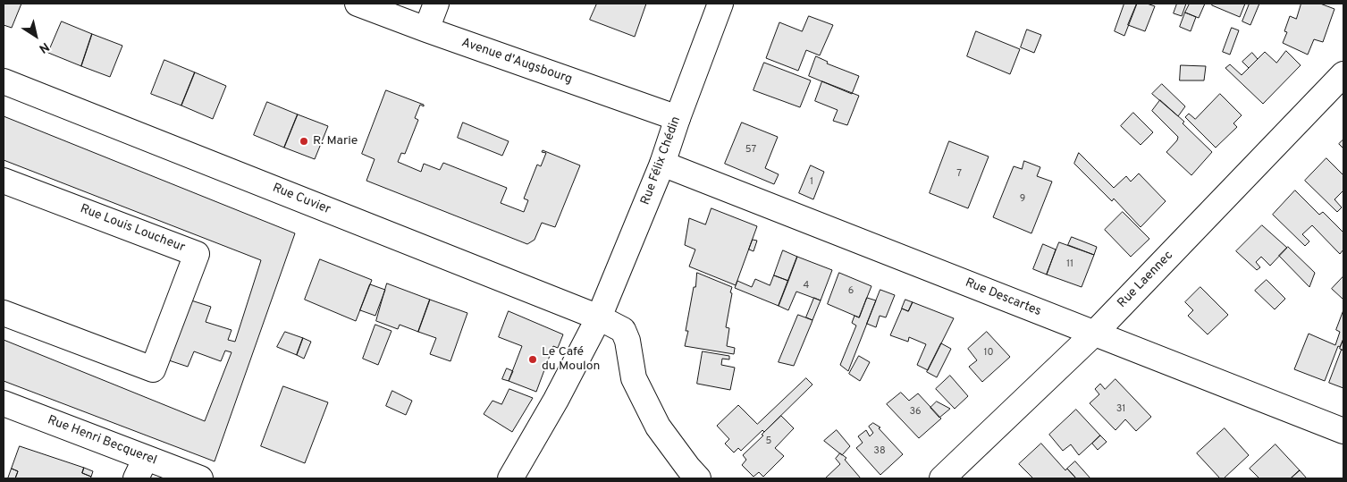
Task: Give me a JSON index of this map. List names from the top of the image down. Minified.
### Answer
{"streets":{"street":["Avenue d'Augsbourg","Rue Félix Chédin","Rue Cuvier","Rue Louis Loucheur","Rue Laennec","Rue Descartes","Rue Henri Becquerel"]},"crossings":[["Avenue d'Augsbourg","Rue Félix Chédin"],["Rue Félix Chédin","Rue Cuvier"],["Rue Félix Chédin","Rue Descartes"],["Rue Laennec","Rue Descartes"]],"places":["R. Marie","Le Café du Moulon"],"house_numbers":["57","7","1","9","11","4","6","10","31","36","5","38"],"north":"bottom right"}
